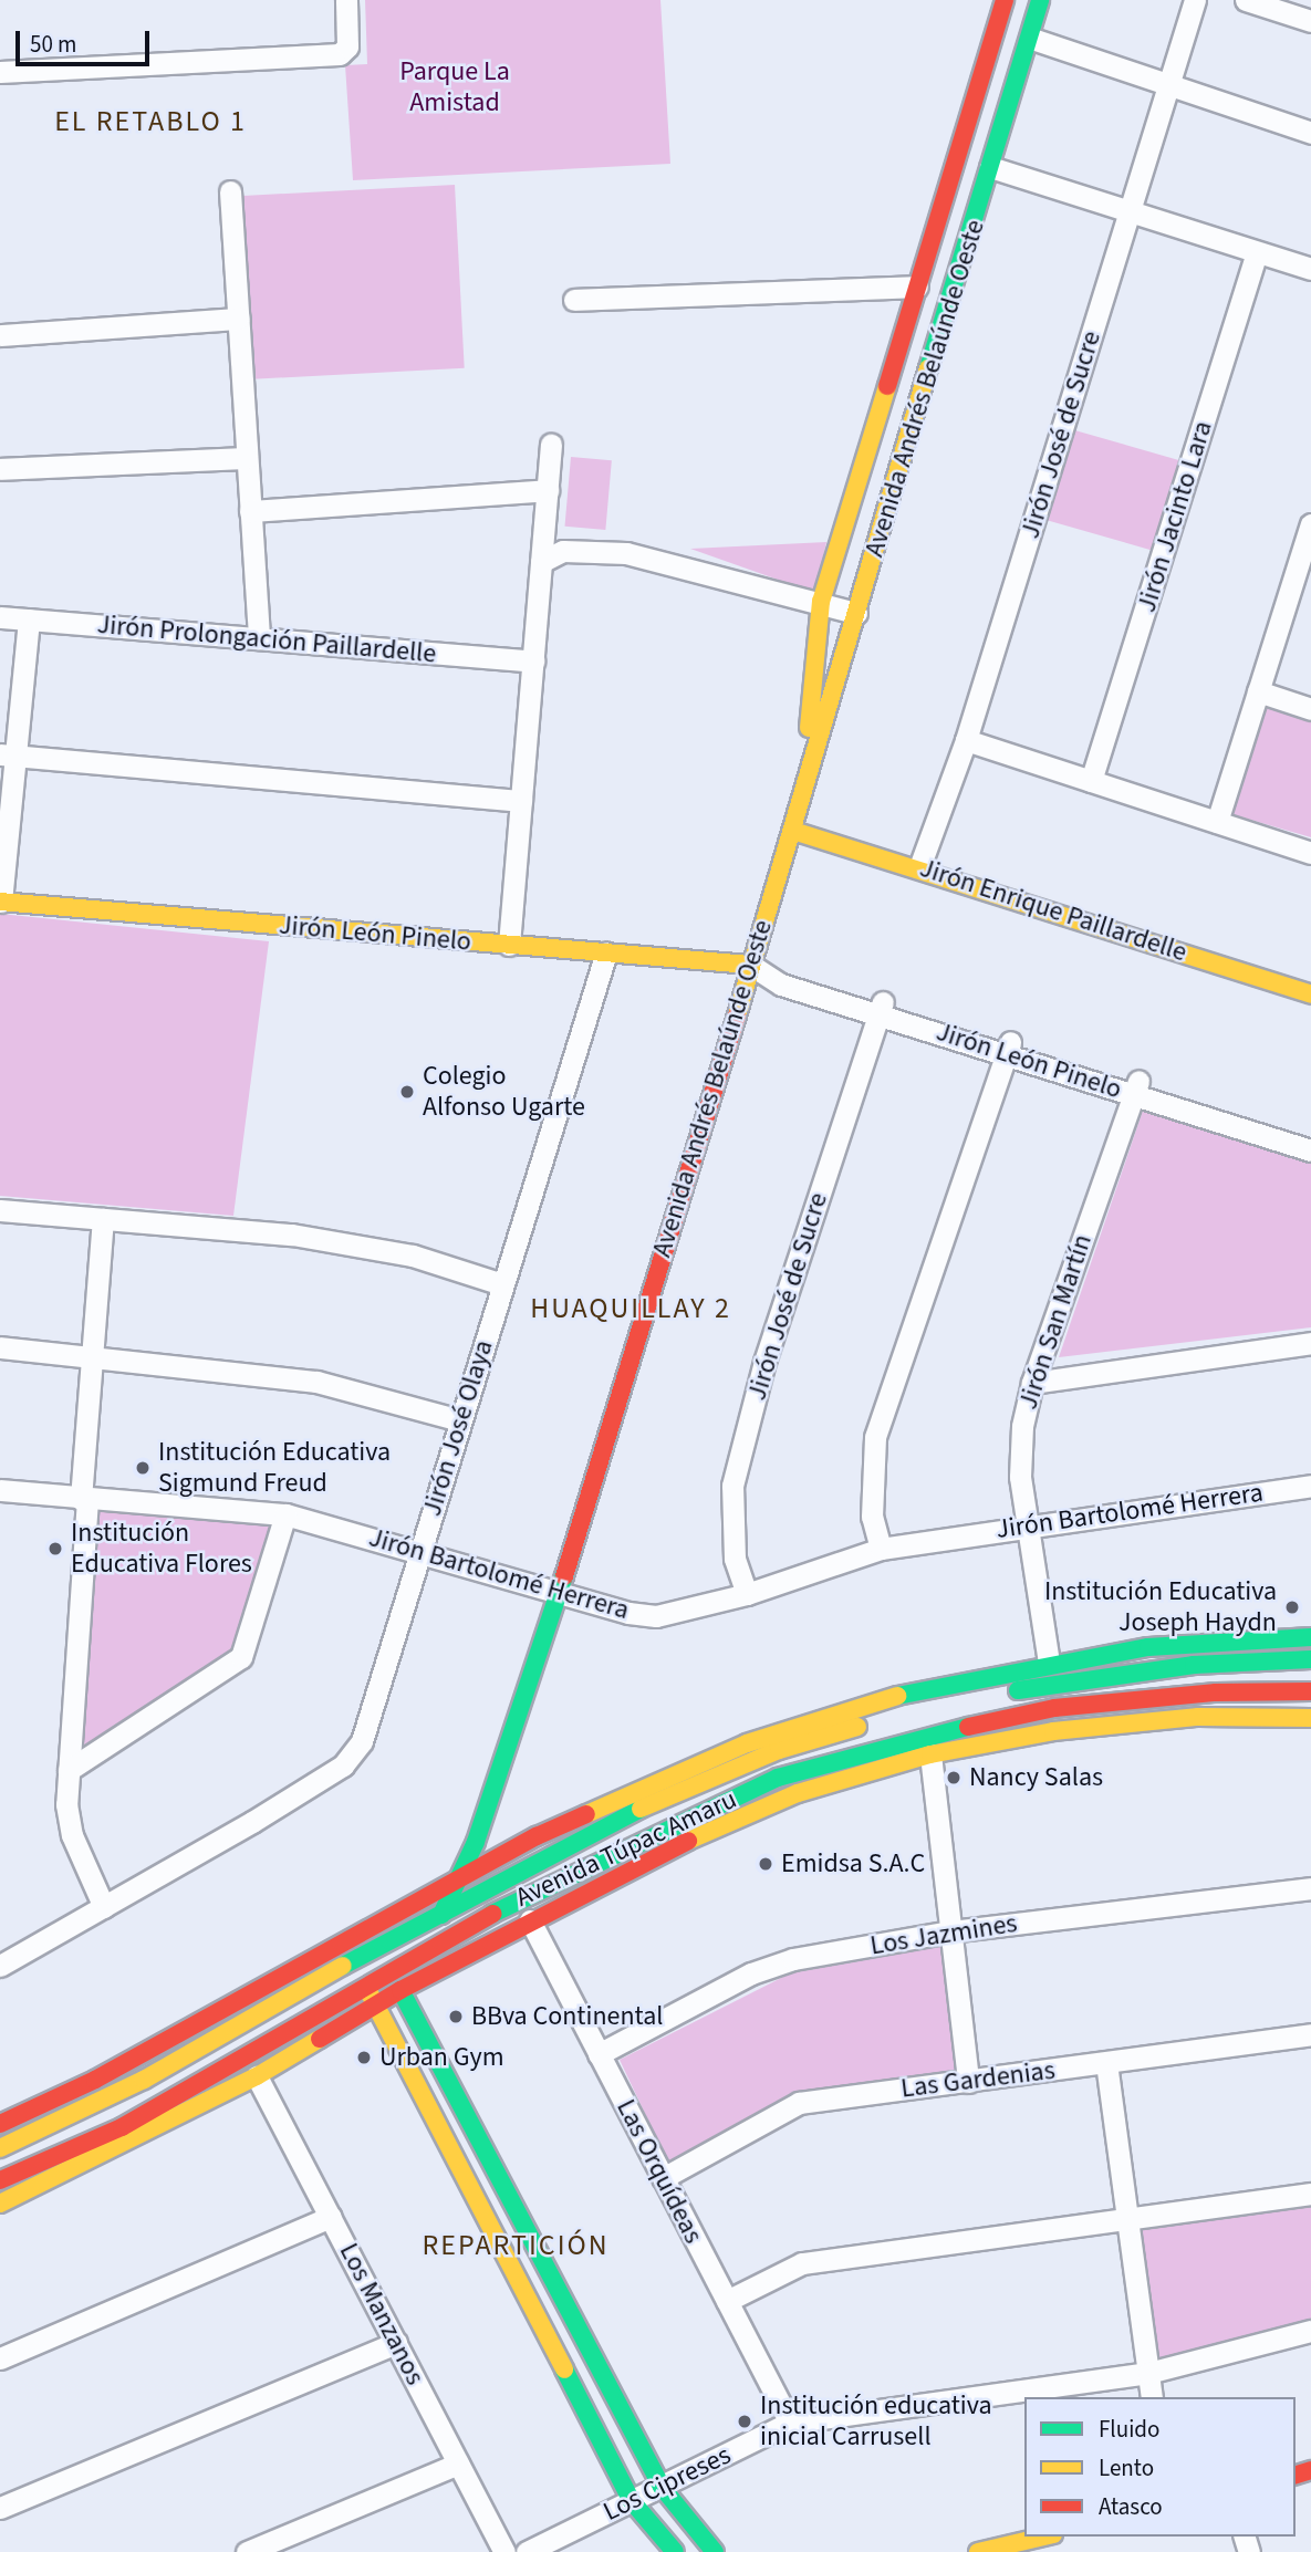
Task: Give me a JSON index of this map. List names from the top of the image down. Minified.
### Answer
{"streets":{"main road":["Avenida Andrés Belaúnde Oeste","Jirón Enrique Paillardelle","Jirón León Pinelo","Avenida Túpac Amaru"],"street":["Jirón José de Sucre","Jirón Jacinto Lara","Jirón Prolongación Paillardelle","Jirón San Martín","Jirón José Olaya","Jirón Bartolomé Herrera","Los Jazmines","Las Gardenias","Las Orquídeas","Los Manzanos","Los Cipreses"]},"crossings":[["Avenida Andrés Belaúnde Oeste","Jirón Enrique Paillardelle"],["Avenida Andrés Belaúnde Oeste","Jirón León Pinelo"],["Avenida Andrés Belaúnde Oeste","Jirón Bartolomé Herrera"],["Avenida Andrés Belaúnde Oeste","Avenida Túpac Amaru"],["Jirón José de Sucre","Jirón Enrique Paillardelle"],["Jirón José de Sucre","Jirón León Pinelo"],["Jirón José de Sucre","Jirón Bartolomé Herrera"],["Jirón León Pinelo","Jirón San Martín"],["Jirón León Pinelo","Jirón José Olaya"],["Jirón San Martín","Jirón Bartolomé Herrera"],["Jirón San Martín","Avenida Túpac Amaru"],["Jirón José Olaya","Jirón Bartolomé Herrera"],["Avenida Túpac Amaru","Las Orquídeas"],["Avenida Túpac Amaru","Los Manzanos"],["Los Jazmines","Las Orquídeas"],["Las Gardenias","Las Orquídeas"],["Las Orquídeas","Los Cipreses"]],"districts":["EL RETABLO 1","HUAQUILLAY 2","REPARTICIÓN"],"parks":["Parque La Amistad"],"places":["Colegio Alfonso Ugarte","Institución Educativa Sigmund Freud","Institución Educativa Flores","Institución Educativa Joseph Haydn","Nancy Salas","Emidsa S.A.C","BBva Continental","Urban Gym","Institución educativa inicial Carrusell"],"legend":["Fluido","Lento","Atasco"],"scale_bar":"50 m"}
